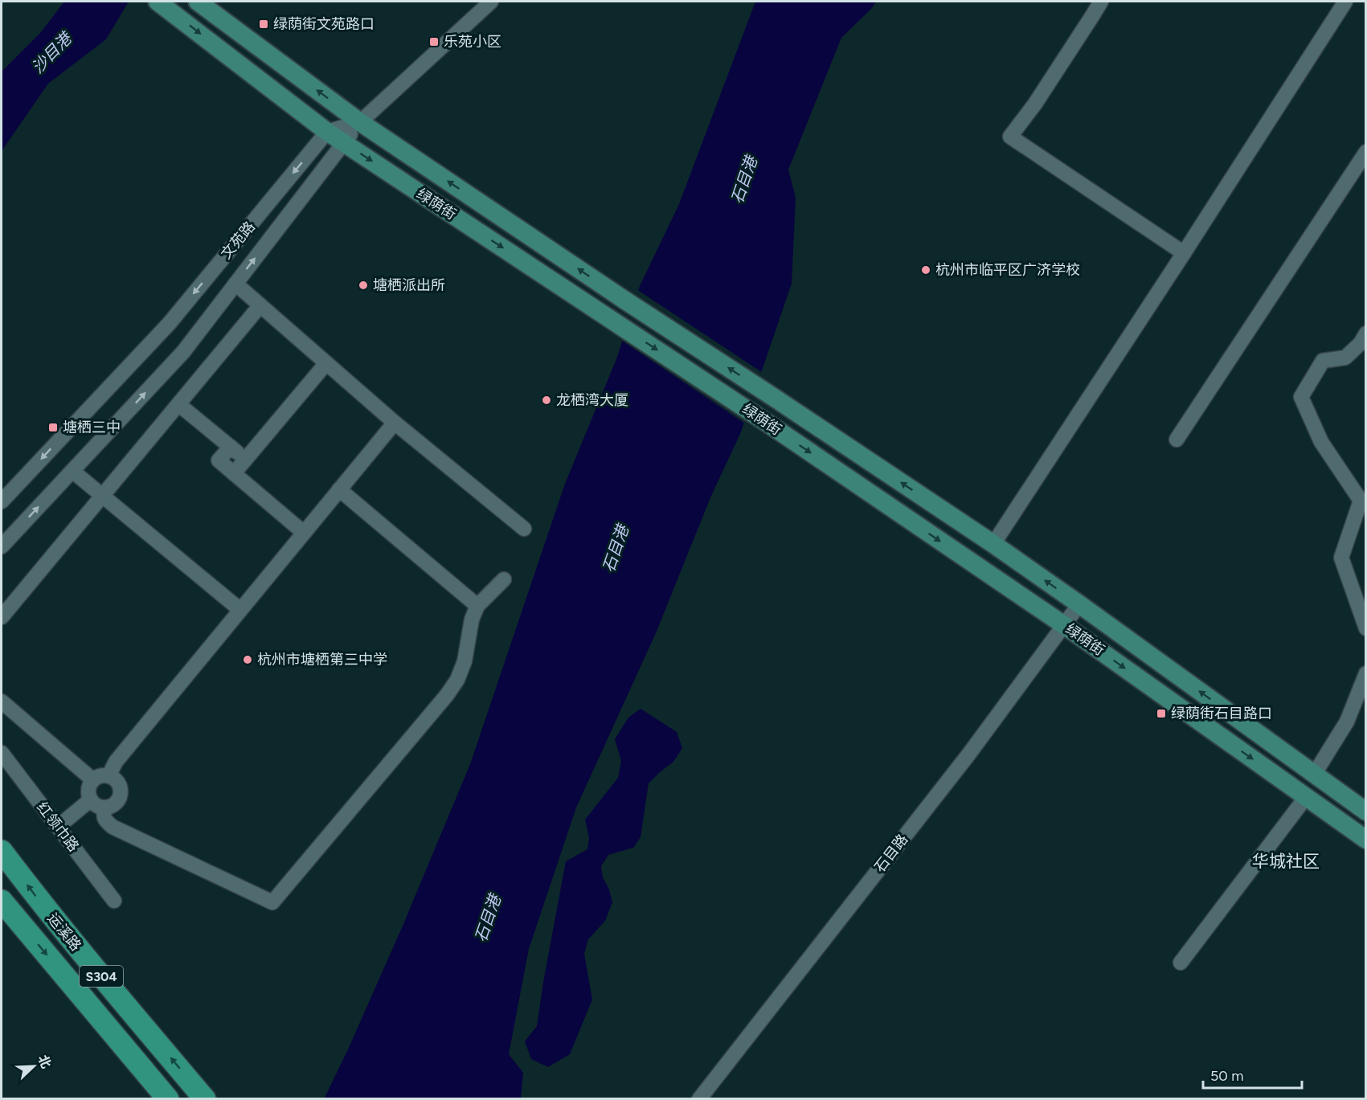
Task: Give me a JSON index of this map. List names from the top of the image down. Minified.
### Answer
{"streets":{"highway":["运溪路","S304"],"main road":["绿荫街"],"street":["文苑路","红领巾路","石目路"]},"crossings":[["绿荫街","文苑路"],["绿荫街","石目路"]],"districts":["华城社区"],"water":["沙目港","石目港"],"places":{"transit":["绿荫街文苑路口","乐苑小区","塘栖三中","绿荫街石目路口"],"other":["杭州市临平区广济学校","塘栖派出所","龙栖湾大厦","杭州市塘栖第三中学"]},"scale_bar":"50 m","north":"top right"}
